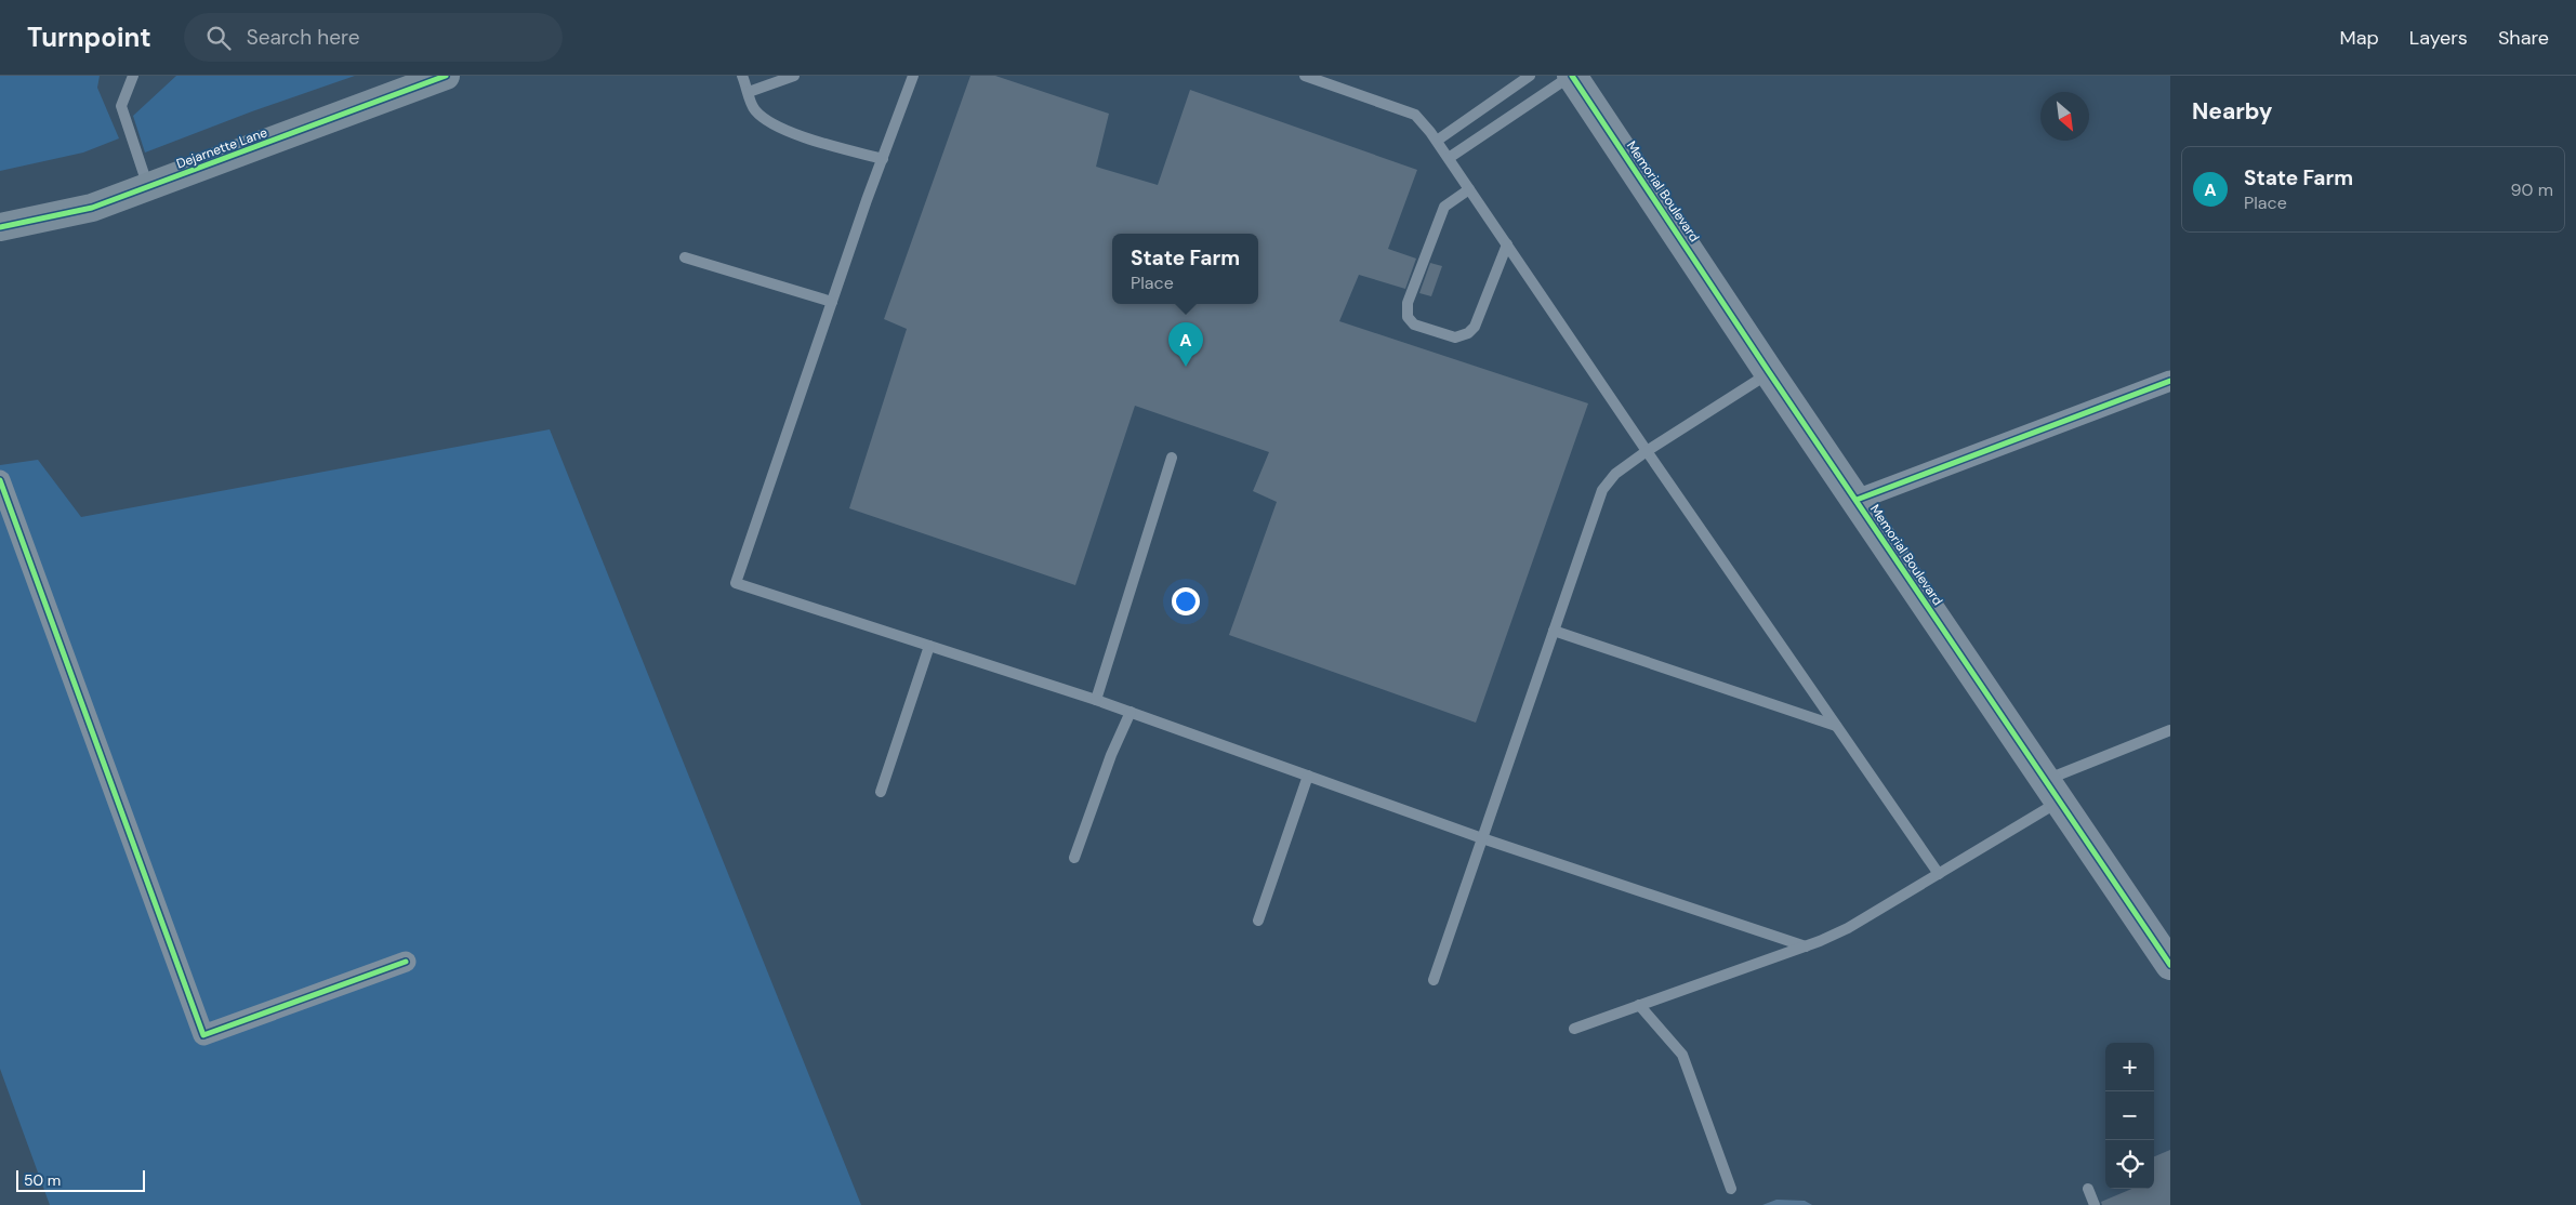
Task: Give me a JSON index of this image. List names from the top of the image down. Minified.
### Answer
{"streets":{"main road":["Dejarnette Lane","Memorial Boulevard"]},"scale_bar":"50 m","north":"bottom right","page":{"header":"Turnpoint","search":"Search here","nav":["Map","Layers","Share"],"heading":"Nearby","list":[{"mark":"A","name":"State Farm","note":"Place","value":"90 m"}],"popup":["State Farm","Place"],"pins":"A","map_buttons":["+","−"],"scale":"50 m"}}
